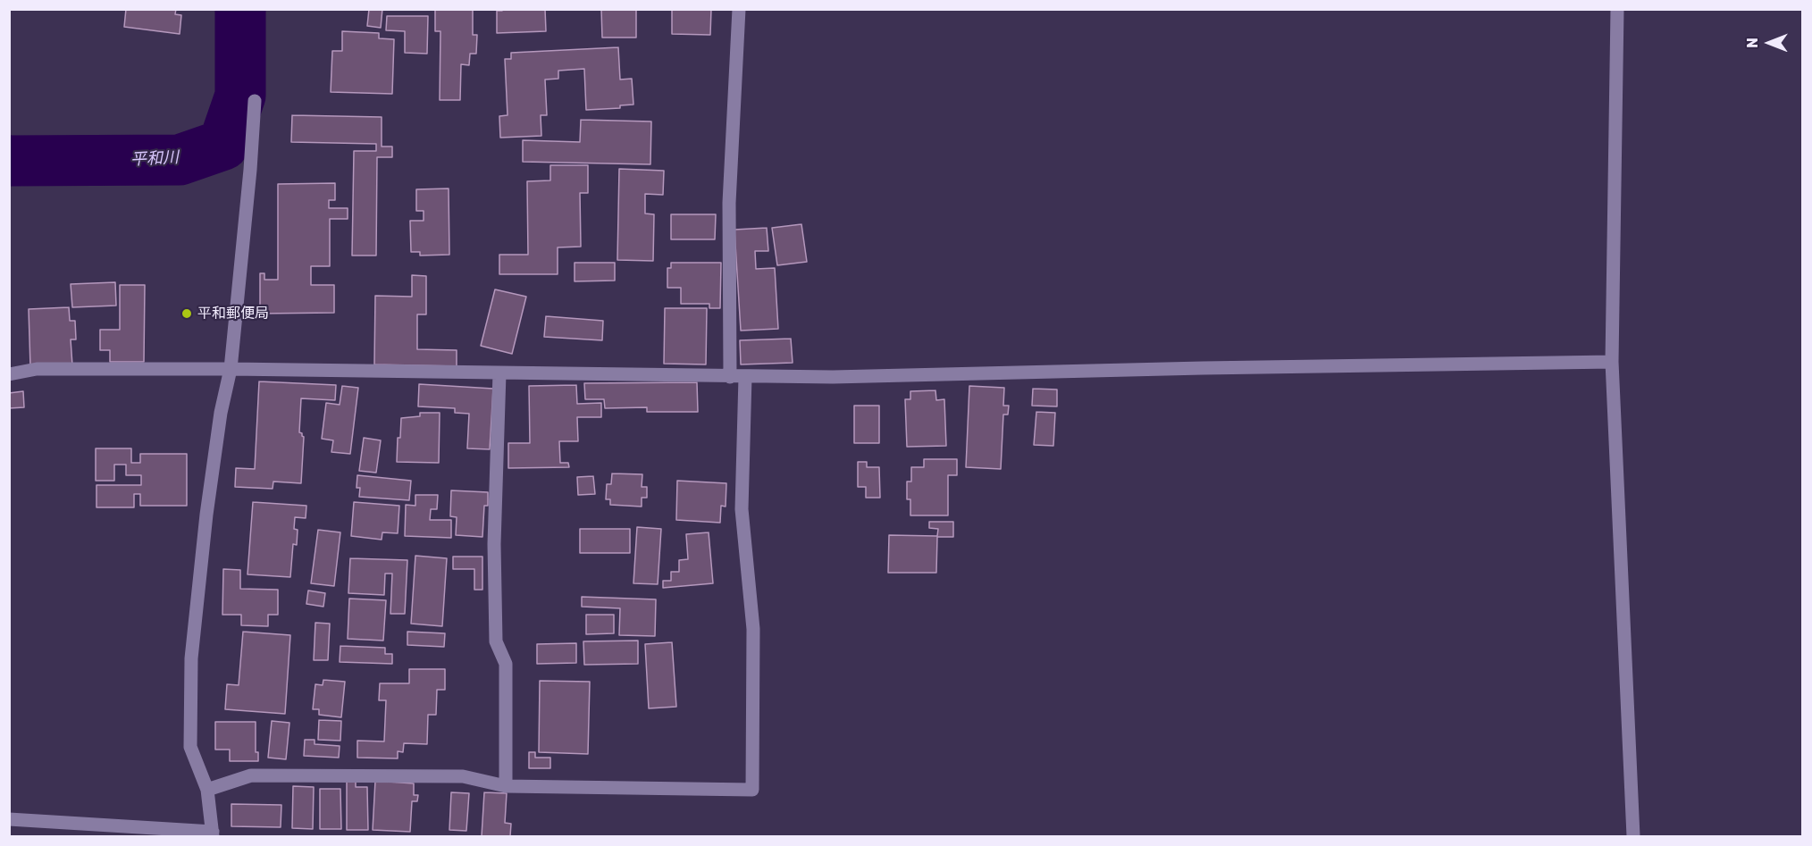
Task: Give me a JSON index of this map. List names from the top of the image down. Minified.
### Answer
{"water":["平和川"],"places":["平和郵便局"],"north":"left"}
